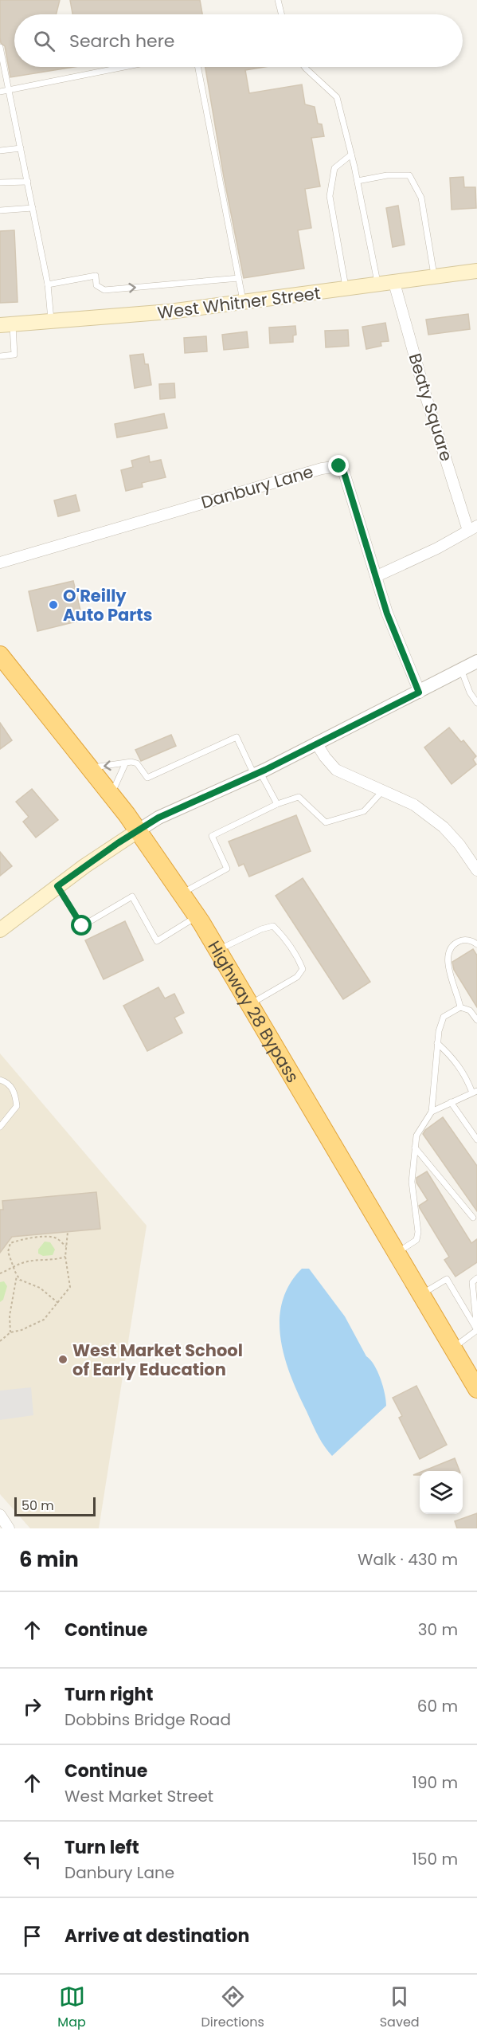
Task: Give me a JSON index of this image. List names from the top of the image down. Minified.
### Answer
{"streets":{"highway":["Highway 28 Bypass"],"main road":["West Whitner Street"],"street":["Beaty Square","Danbury Lane"]},"crossings":[["West Whitner Street","Beaty Square"],["Beaty Square","Danbury Lane"]],"places":["O'Reilly Auto Parts","West Market School of Early Education"],"scale_bar":"50 m","page":{"search":"Search here","scale":"50 m","heading":["6 min","Walk · 430 m"],"list":[["Continue","30 m"],["Turn right","Dobbins Bridge Road","60 m"],["Continue","West Market Street","190 m"],["Turn left","Danbury Lane","150 m"],"Arrive at destination"],"nav":["Map","Directions","Saved"]}}
